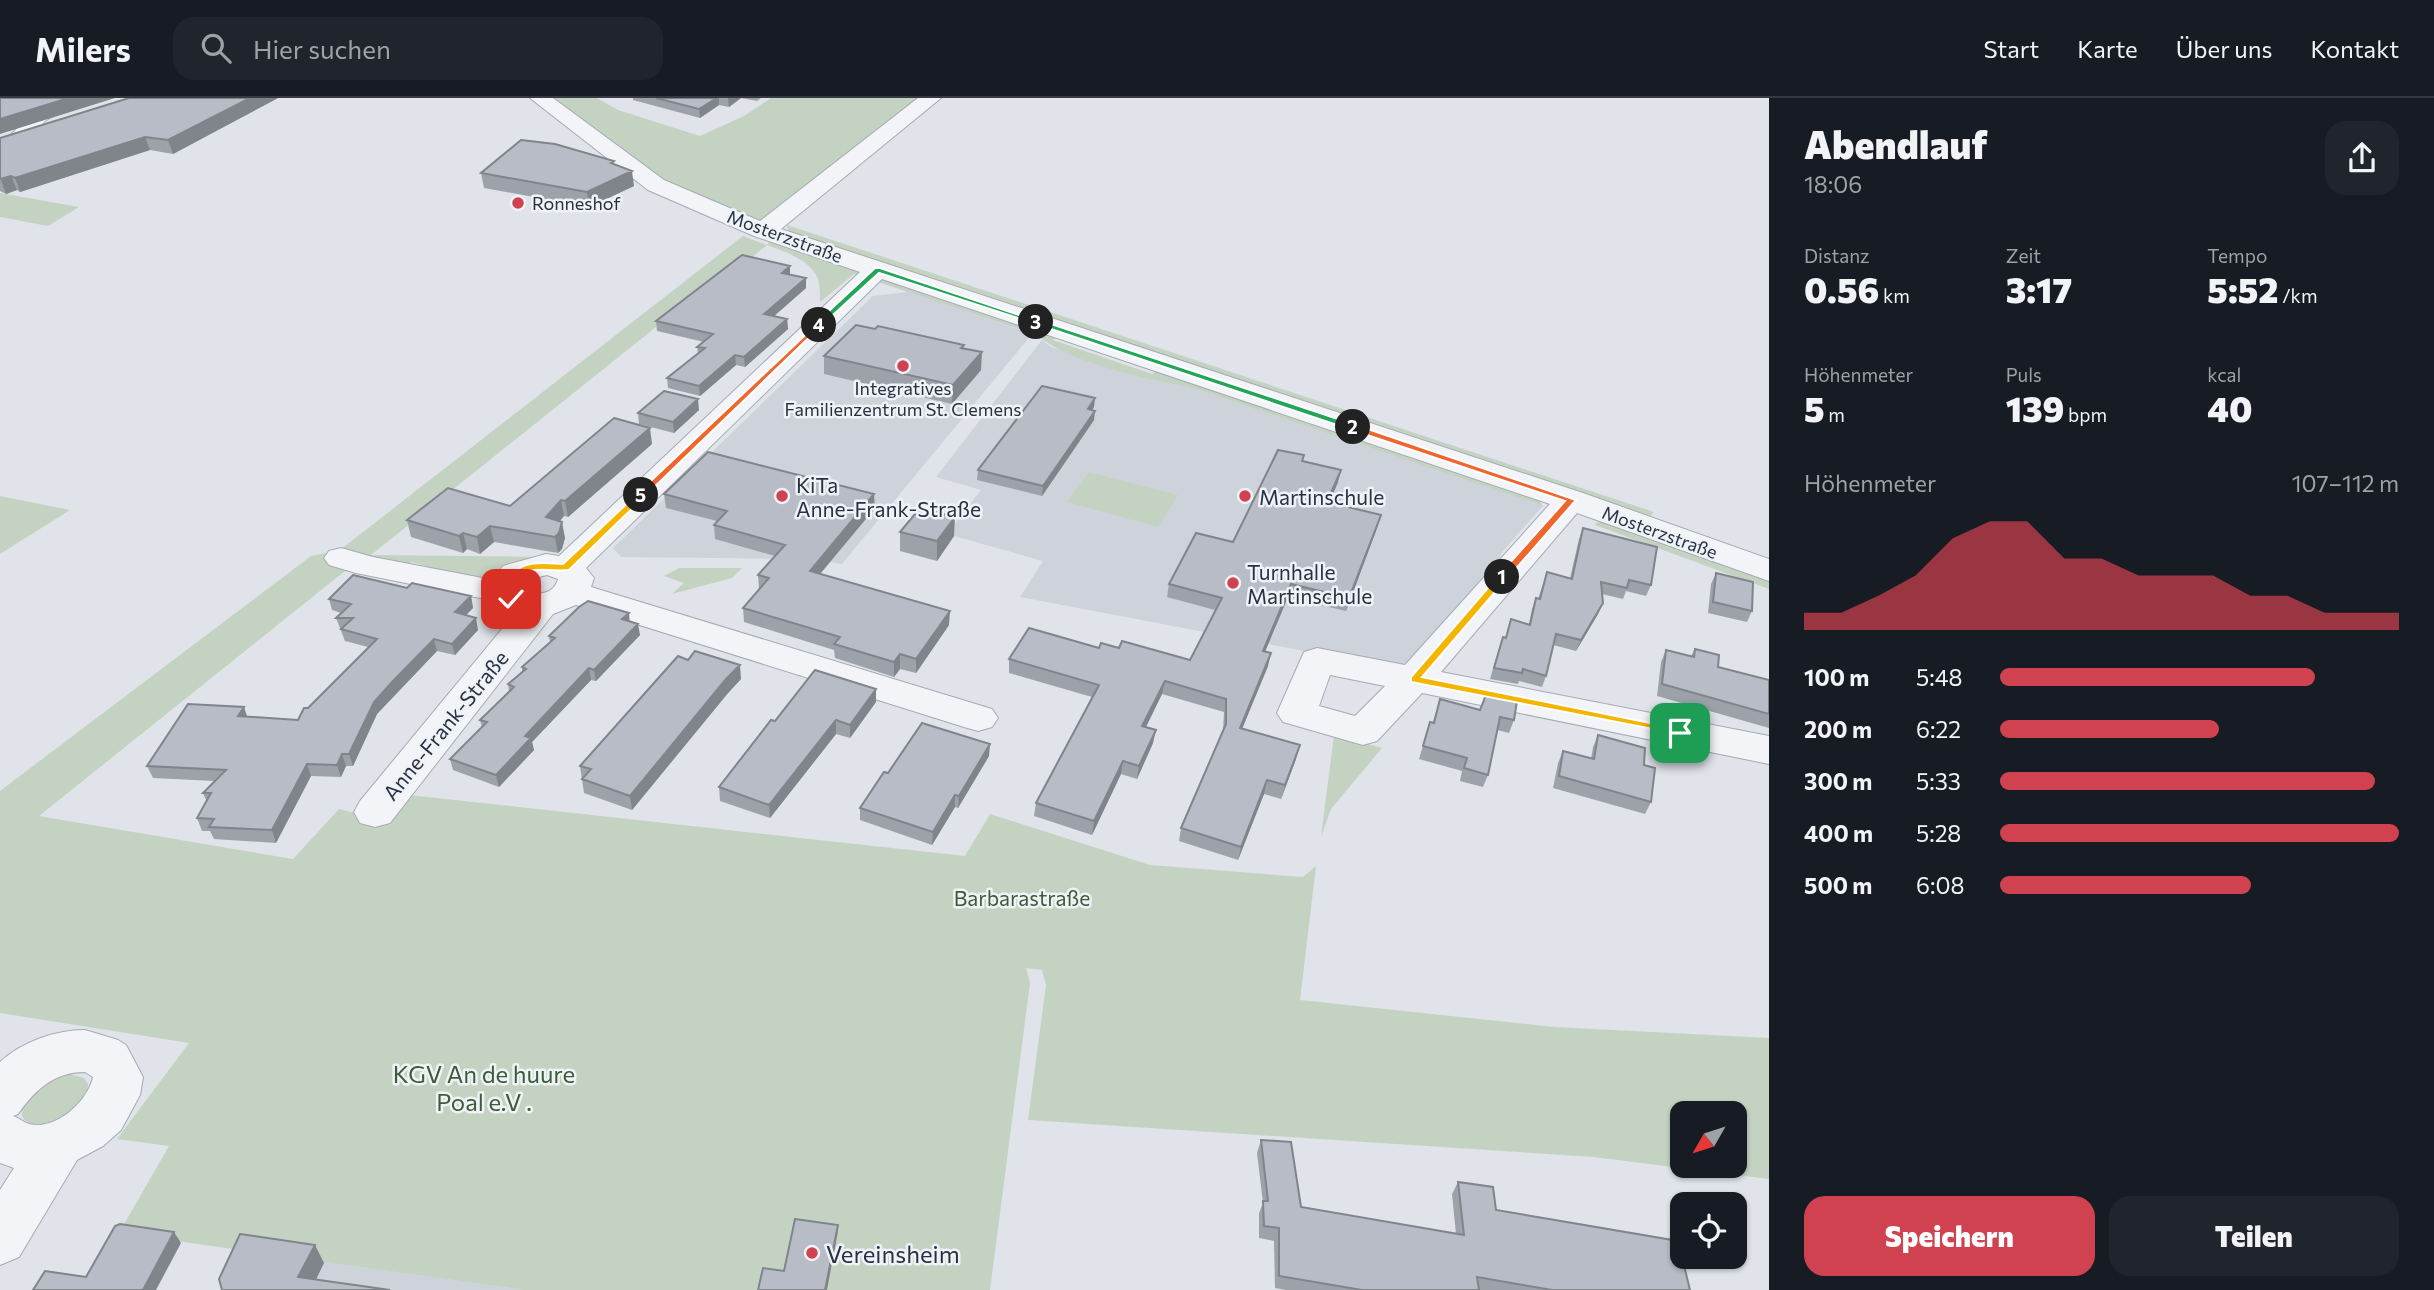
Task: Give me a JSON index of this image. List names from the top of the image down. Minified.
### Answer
{"streets":{"street":["Mosterzstraße","Anne-Frank-Straße"]},"crossings":[["Mosterzstraße","Anne-Frank-Straße"]],"parks":["Barbarastraße","KGV An de huure Poal e.V ."],"places":["Ronneshof","Integratives Familienzentrum St. Clemens","KiTa Anne-Frank-Straße","Martinschule","Turnhalle Martinschule","Vereinsheim"],"north":"bottom left","page":{"header":"Milers","search":"Hier suchen","nav":["Start","Karte","Über uns","Kontakt"],"heading":["Abendlauf","18:06"],"stats":[["Distanz","0.56 km"],["Zeit","3:17"],["Tempo","5:52 /km"],["Höhenmeter","5 m"],["Puls","139 bpm"],["kcal","40"]],"pins":["3","4","2","5","1"],"chart":["Höhenmeter","107–112 m"],"list":[{"name":"100 m","note":"5:48"},{"name":"200 m","note":"6:22"},{"name":"300 m","note":"5:33"},{"name":"400 m","note":"5:28"},{"name":"500 m","note":"6:08"}],"buttons":["Speichern","Teilen"]}}
